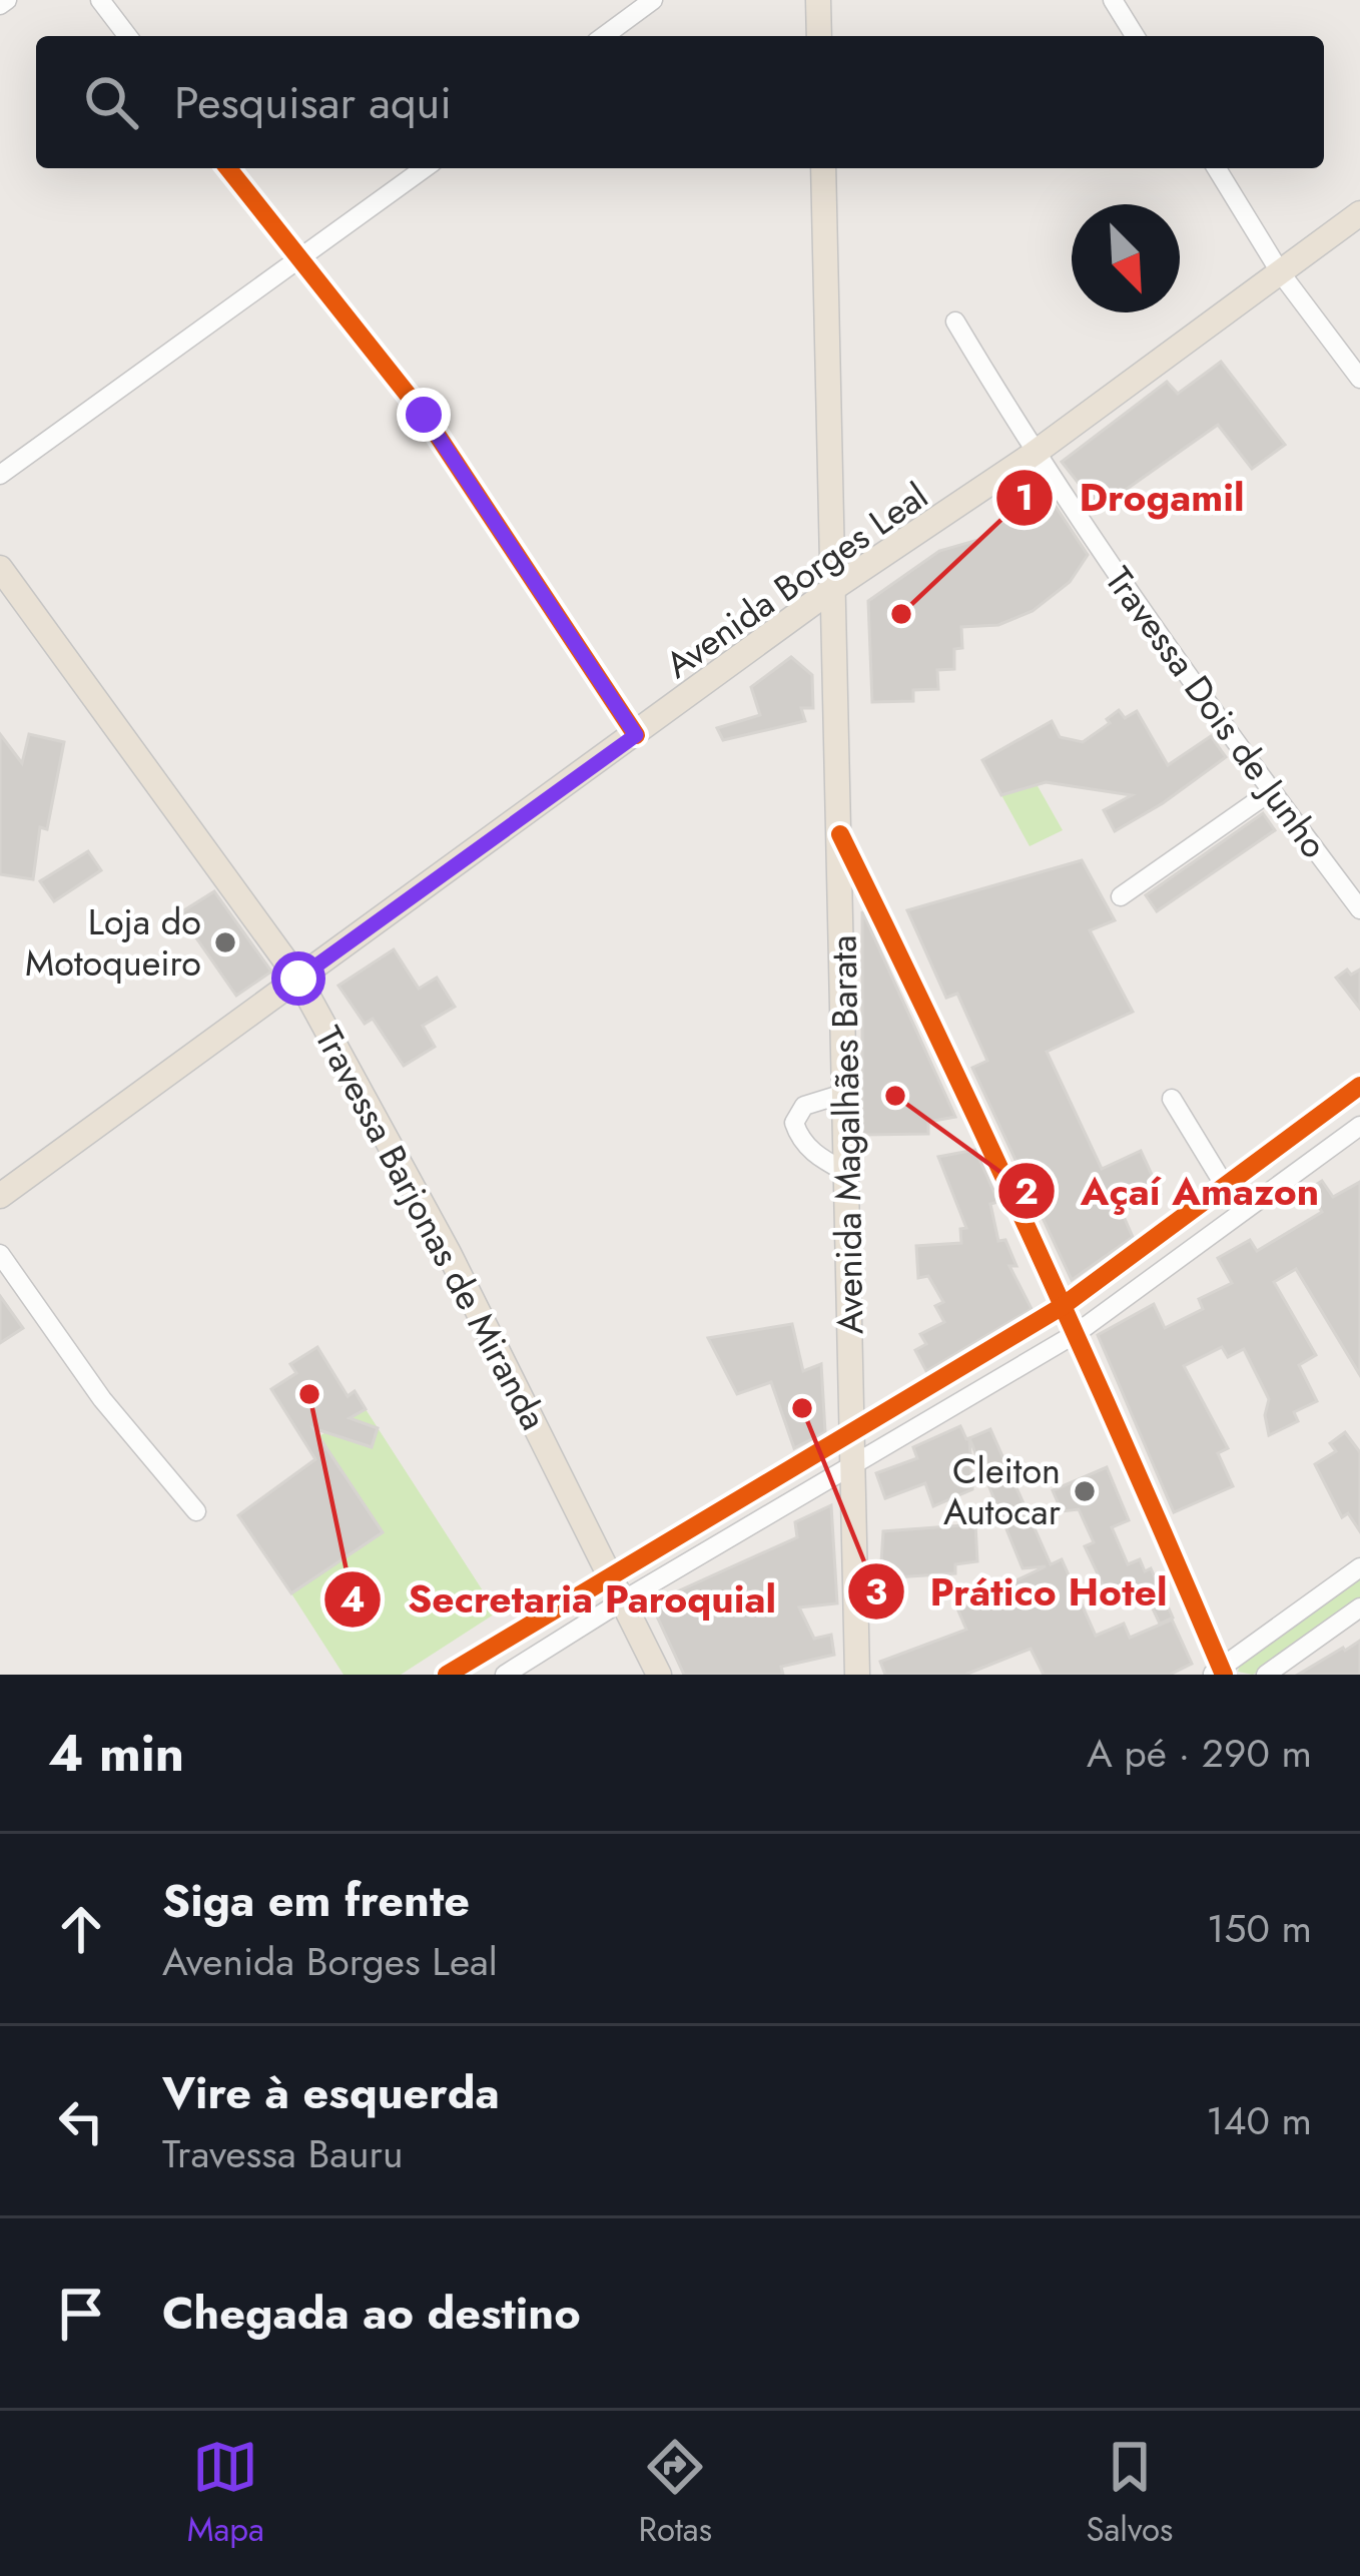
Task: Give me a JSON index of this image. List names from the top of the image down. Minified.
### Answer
{"streets":{"main road":["Avenida Borges Leal","Avenida Magalhães Barata","Travessa Barjonas de Miranda"],"street":["Travessa Dois de Junho"]},"crossings":[["Avenida Borges Leal","Travessa Dois de Junho"],["Avenida Borges Leal","Avenida Magalhães Barata"],["Avenida Borges Leal","Travessa Barjonas de Miranda"]],"places":["Drogamil","Loja do Motoqueiro","Açaí Amazon","Secretaria Paroquial","Prático Hotel","Cleiton Autocar"],"north":"bottom right","page":{"search":"Pesquisar aqui","heading":["4 min","A pé · 290 m"],"list":[["Siga em frente","Avenida Borges Leal","150 m"],["Vire à esquerda","Travessa Bauru","140 m"],"Chegada ao destino"],"nav":["Mapa","Rotas","Salvos"]}}
